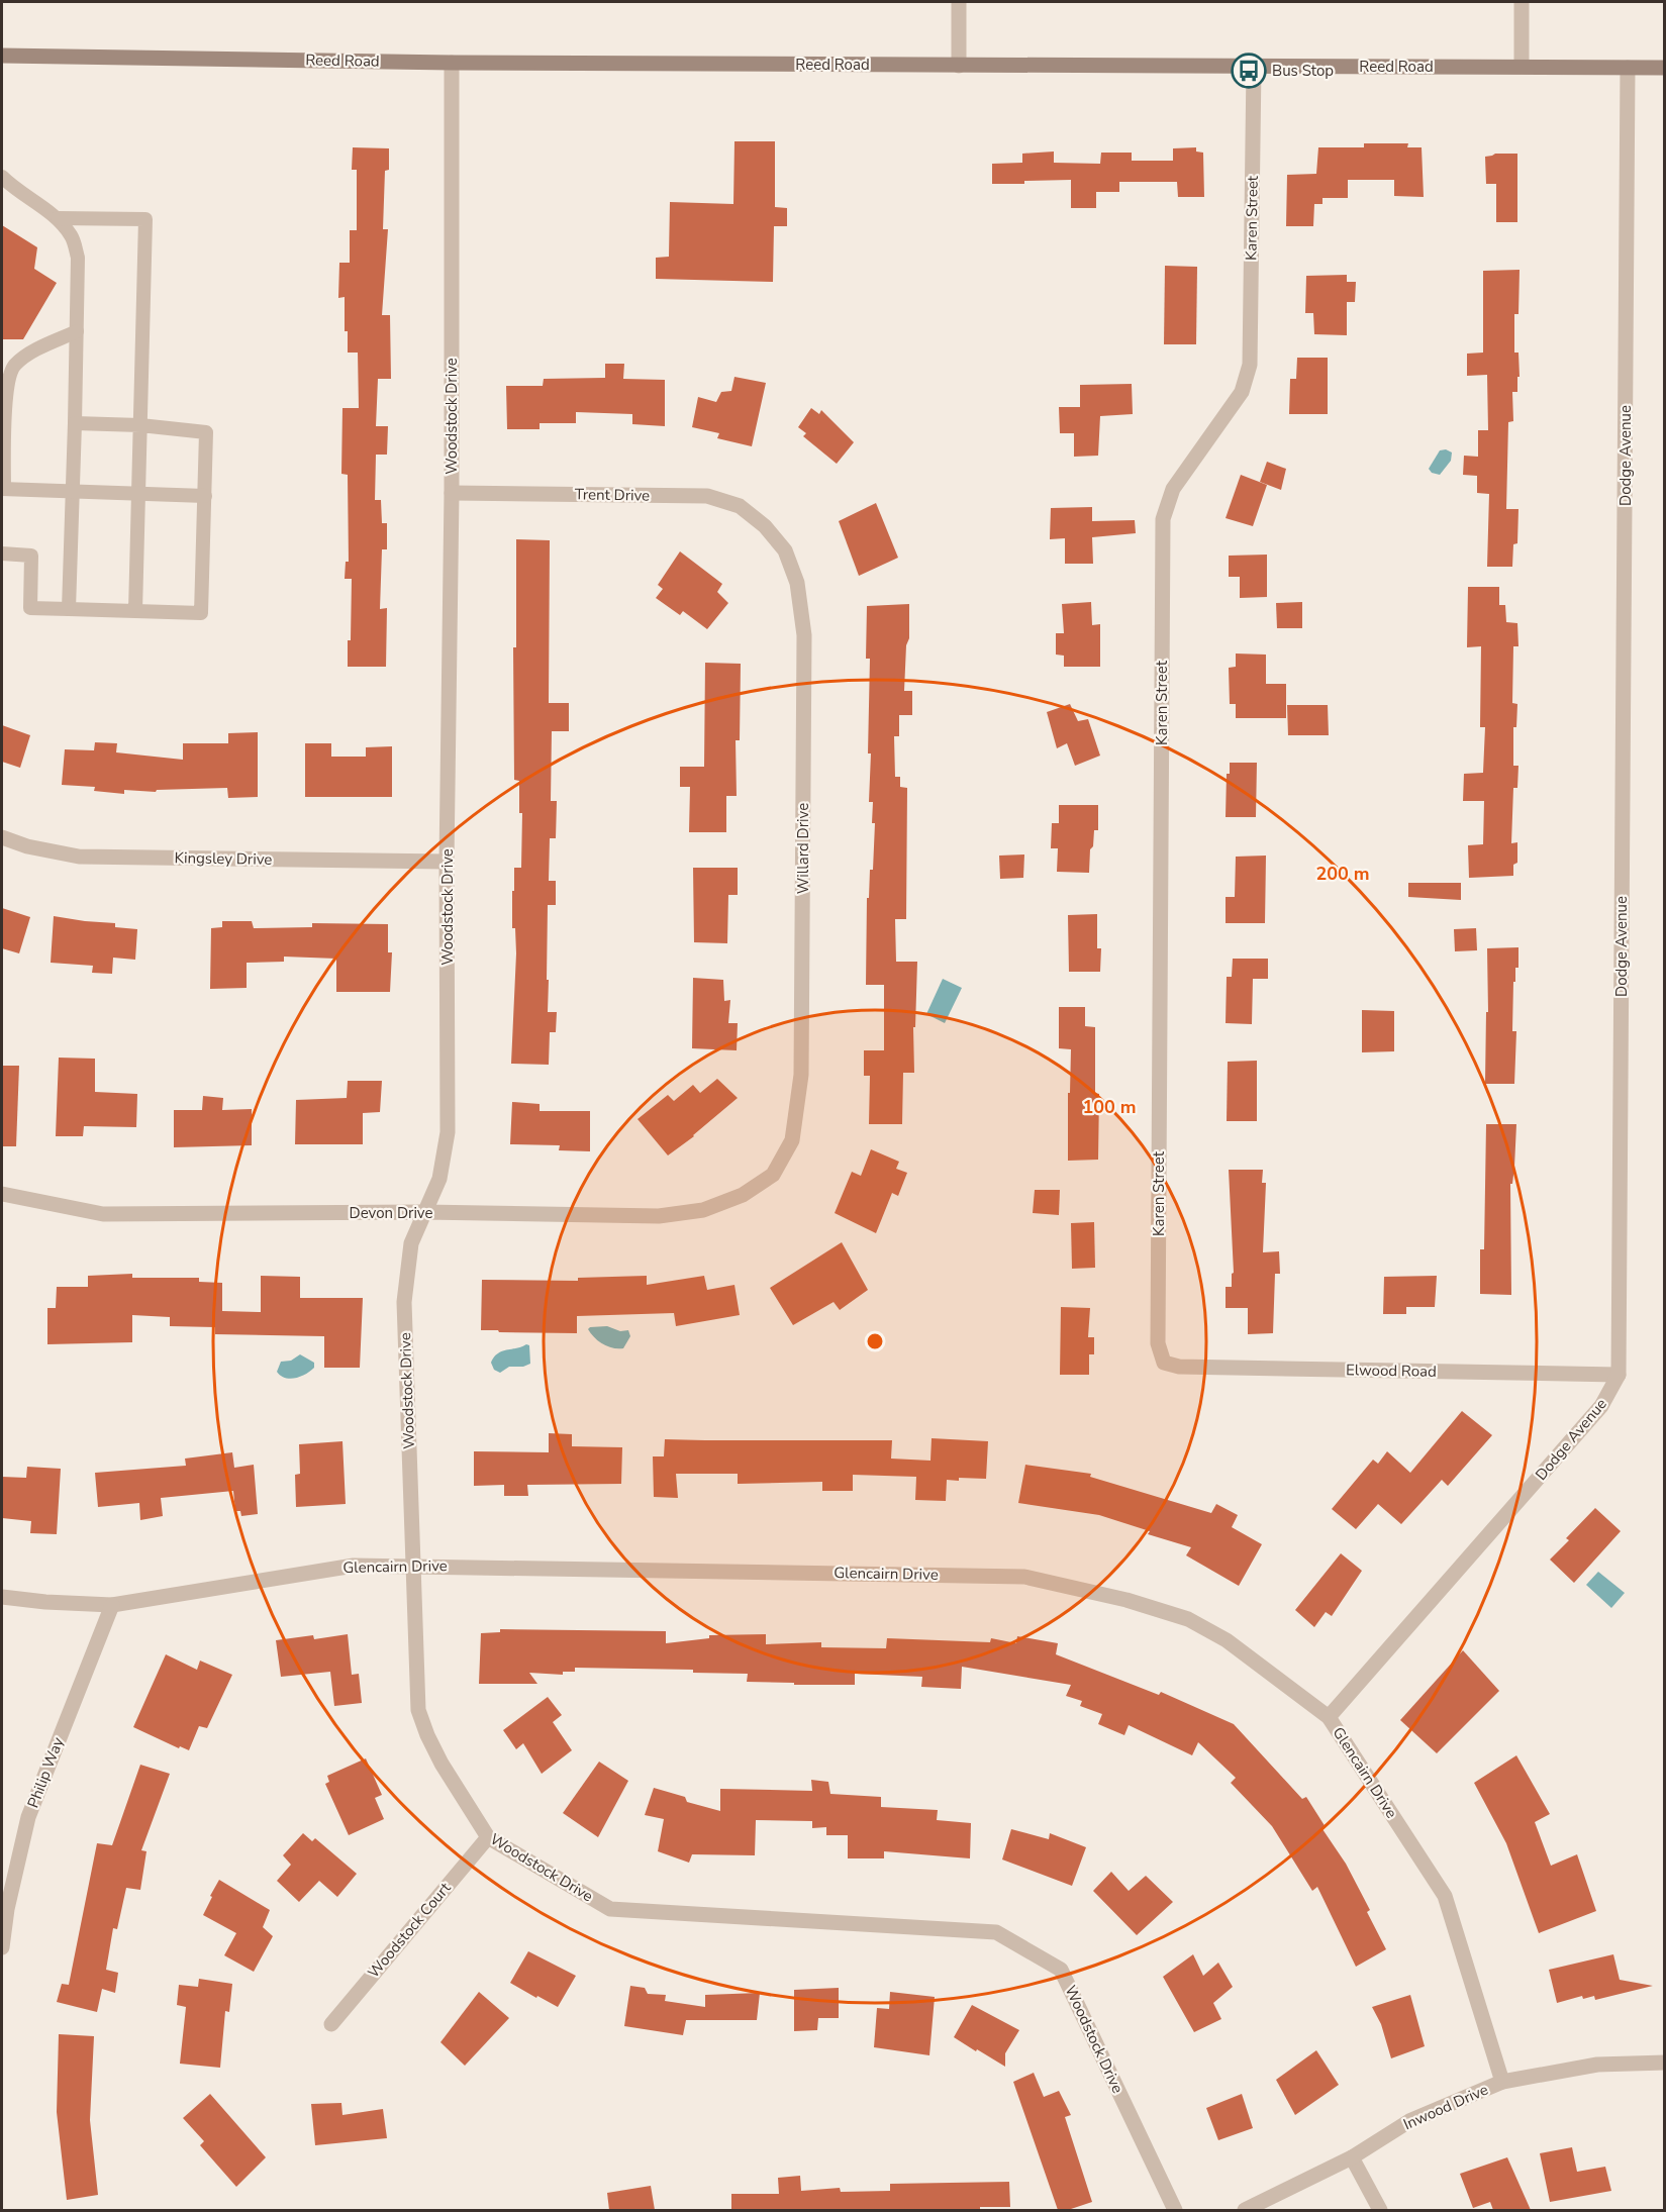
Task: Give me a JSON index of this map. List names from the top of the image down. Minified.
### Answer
{"streets":{"main road":["Reed Road"],"street":["Karen Street","Woodstock Drive","Dodge Avenue","Trent Drive","Willard Drive","Kingsley Drive","Devon Drive","Elwood Road","Glencairn Drive","Philip Way","Woodstock Court","Inwood Drive"]},"crossings":[["Reed Road","Karen Street"],["Reed Road","Woodstock Drive"],["Reed Road","Dodge Avenue"],["Karen Street","Elwood Road"],["Woodstock Drive","Trent Drive"],["Woodstock Drive","Kingsley Drive"],["Woodstock Drive","Devon Drive"],["Woodstock Drive","Glencairn Drive"],["Woodstock Drive","Woodstock Court"],["Dodge Avenue","Elwood Road"],["Dodge Avenue","Glencairn Drive"],["Trent Drive","Willard Drive"],["Willard Drive","Devon Drive"],["Glencairn Drive","Philip Way"],["Glencairn Drive","Inwood Drive"]],"places":{"bus stop":["Bus Stop"]},"rings":["200 m","100 m"]}
